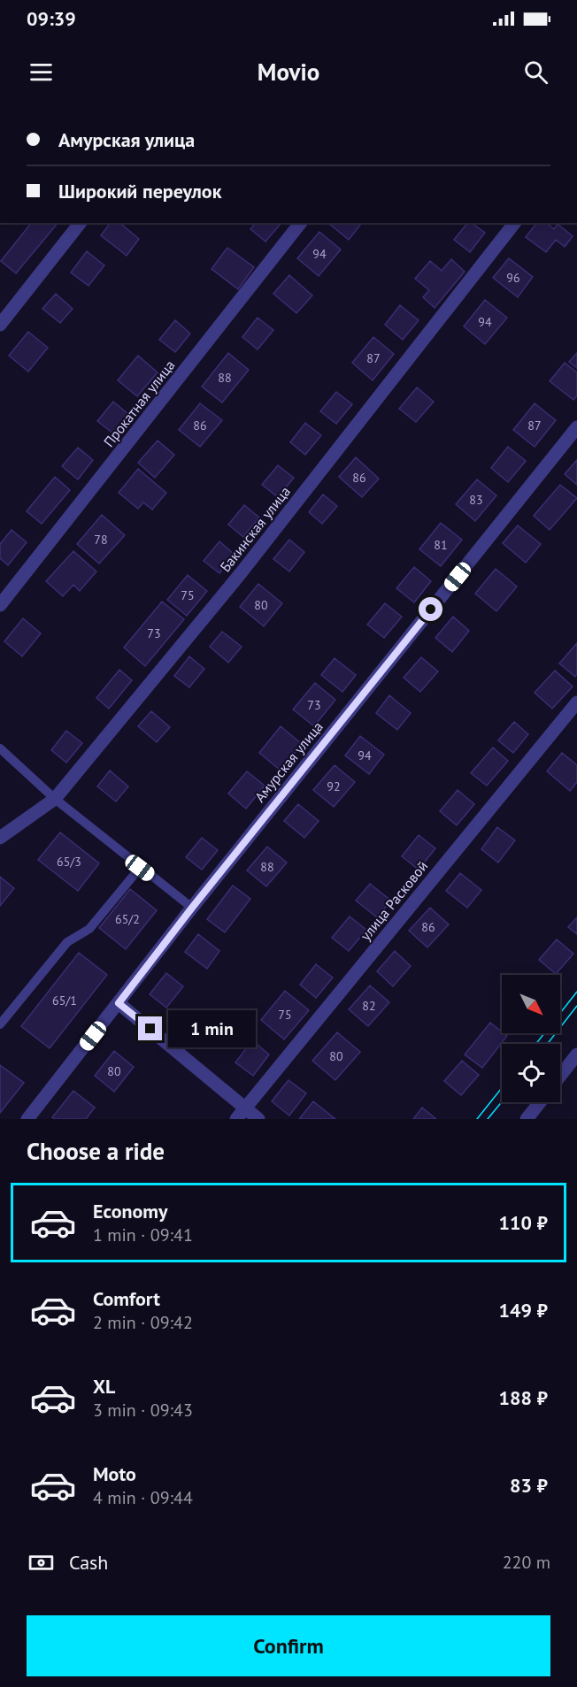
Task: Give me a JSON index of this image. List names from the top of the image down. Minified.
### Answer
{"streets":{"street":["Прокатная улица","Бакинская улица","Амурская улица","улица Расковой"]},"house_numbers":["94","96","94","87","88","86","87","86","83","78","81","75","80","73","73","94","92","65/3","88","65/2","86","65/1","82","75","80","80"],"north":"bottom right","page":{"status":"09:39","header":"Movio","banner":["Амурская улица","Широкий переулок"],"bubble":"1 min","heading":"Choose a ride","list":[{"name":"Economy","note":"1 min · 09:41","value":"110 ₽"},{"name":"Comfort","note":"2 min · 09:42","value":"149 ₽"},{"name":"XL","note":"3 min · 09:43","value":"188 ₽"},{"name":"Moto","note":"4 min · 09:44","value":"83 ₽"}],"pay":["Cash","220 m"],"buttons":"Confirm"}}
